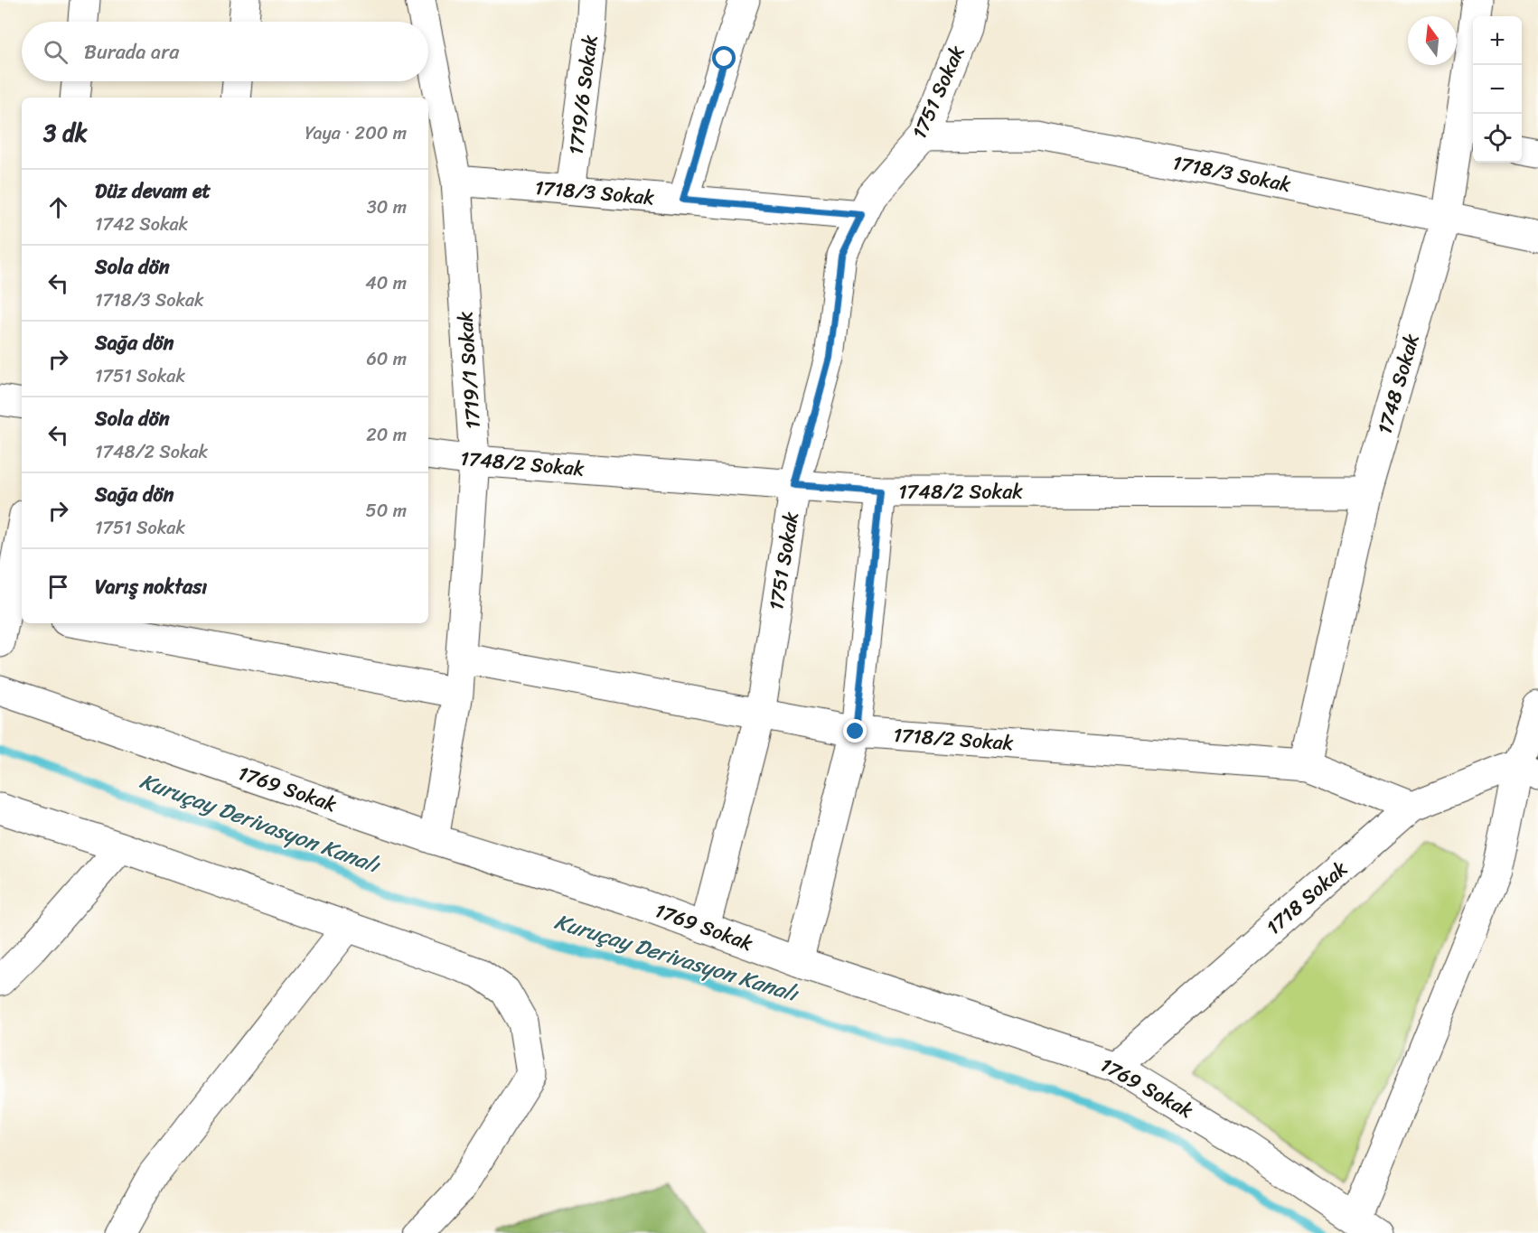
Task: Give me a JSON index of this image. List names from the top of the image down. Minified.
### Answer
{"streets":{"street":["1751 Sokak","1719/6 Sokak","1718/3 Sokak","1719/1 Sokak","1748 Sokak","1748/2 Sokak","1718/2 Sokak","1769 Sokak","1718 Sokak"]},"crossings":[["1751 Sokak","1718/3 Sokak"],["1751 Sokak","1748/2 Sokak"],["1751 Sokak","1718/2 Sokak"],["1751 Sokak","1769 Sokak"],["1719/6 Sokak","1718/3 Sokak"],["1718/3 Sokak","1719/1 Sokak"],["1718/3 Sokak","1748 Sokak"],["1719/1 Sokak","1748/2 Sokak"],["1719/1 Sokak","1718/2 Sokak"],["1719/1 Sokak","1769 Sokak"],["1748 Sokak","1748/2 Sokak"],["1748 Sokak","1718/2 Sokak"],["1718/2 Sokak","1718 Sokak"],["1769 Sokak","1718 Sokak"]],"water":["Kuruçay Derivasyon Kanalı"],"north":"top","page":{"map_buttons":["+","−"],"search":"Burada ara","heading":["3 dk","Yaya · 200 m"],"list":[["Düz devam et","1742 Sokak","30 m"],["Sola dön","1718/3 Sokak","40 m"],["Sağa dön","1751 Sokak","60 m"],["Sola dön","1748/2 Sokak","20 m"],["Sağa dön","1751 Sokak","50 m"],"Varış noktası"]}}
